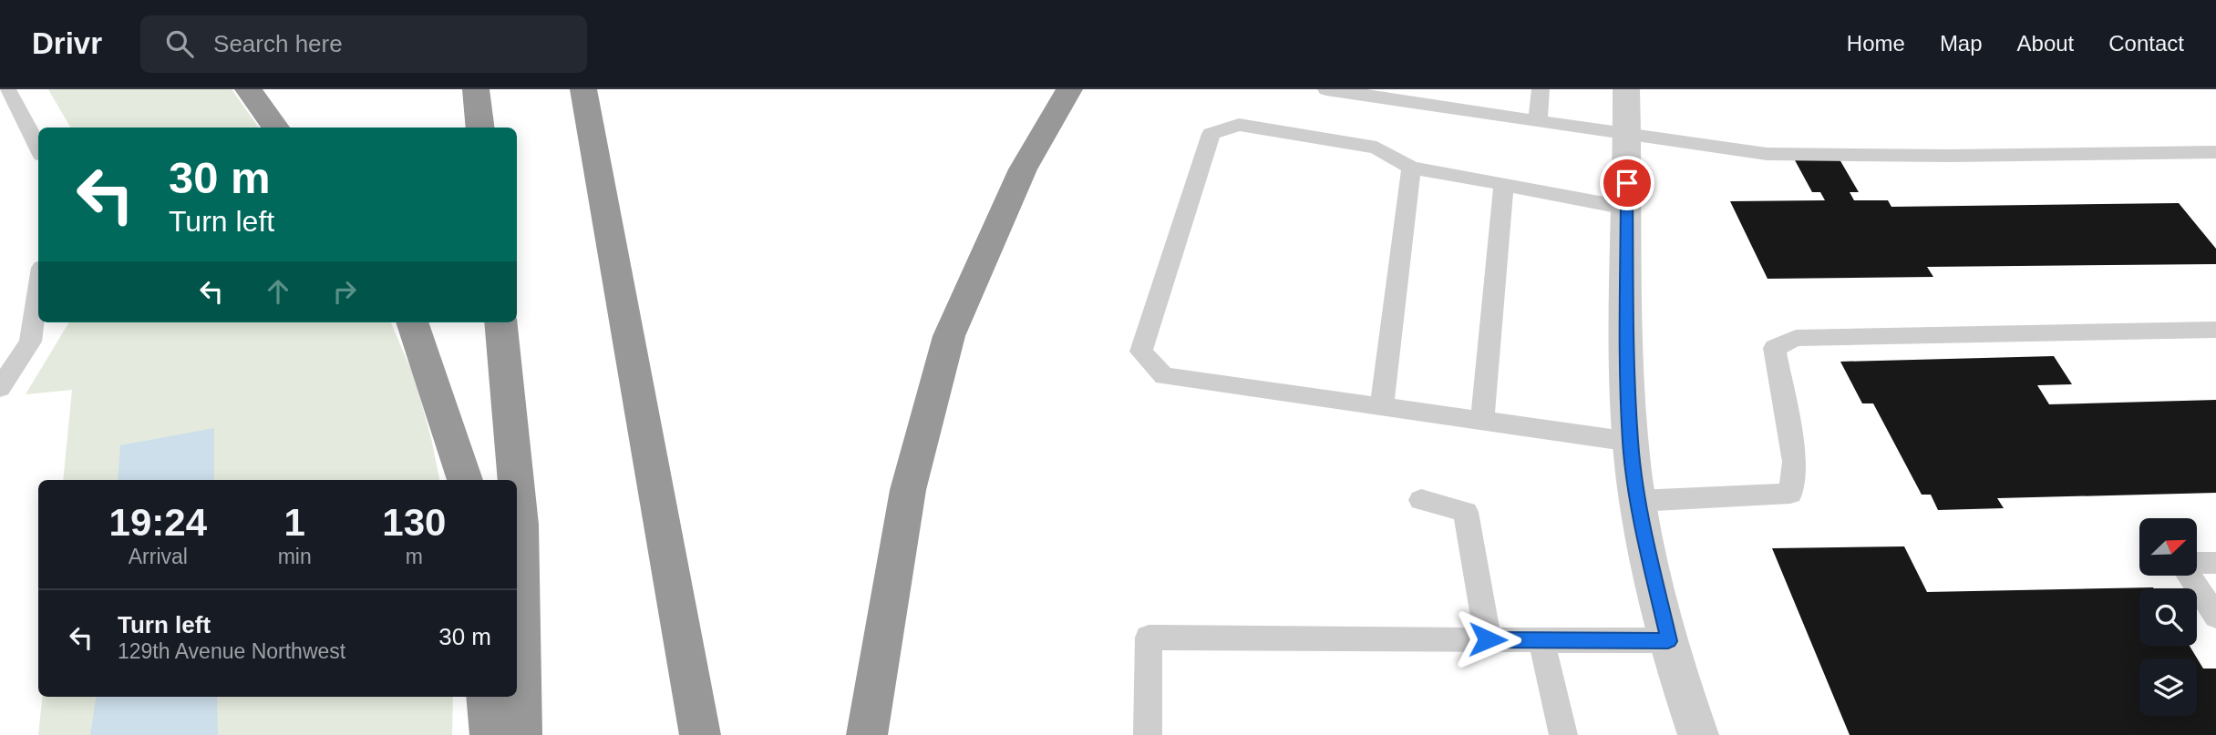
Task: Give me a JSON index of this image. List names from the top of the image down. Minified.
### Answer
{"north":"top right","page":{"header":"Drivr","search":"Search here","nav":["Home","Map","About","Contact"],"turn":["30 m","Turn left"],"eta":["19:24","Arrival","1","min","130","m"],"list":[{"name":"Turn left","note":"129th Avenue Northwest","value":"30 m"}]}}
